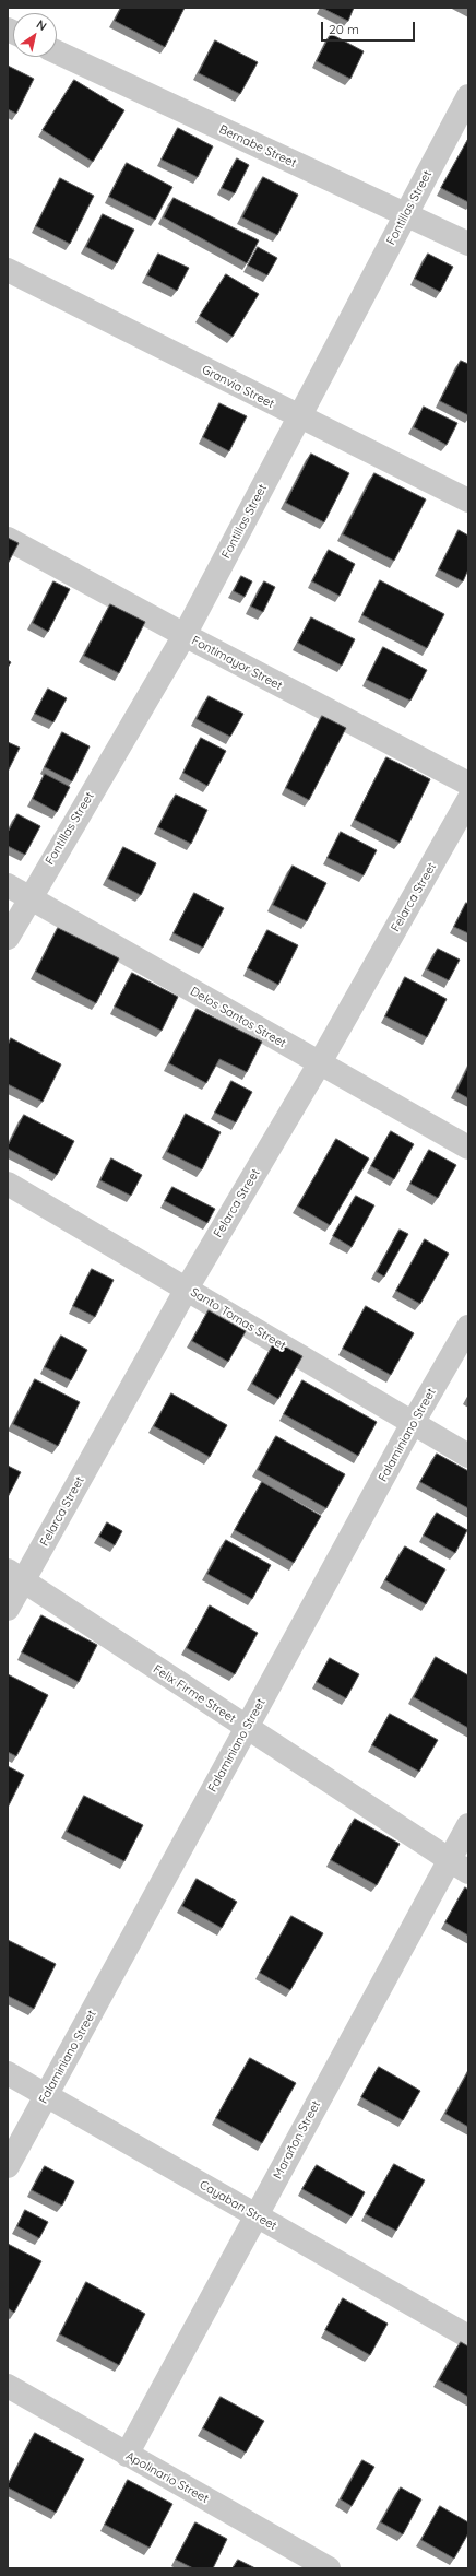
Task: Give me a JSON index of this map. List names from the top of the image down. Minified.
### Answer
{"streets":{"street":["Bernabe Street","Fontillas Street","Granvia Street","Fontimayor Street","Felarca Street","Delos Santos Street","Santo Tomas Street","Falaminiano Street","Felix Firme Street","Marañon Street","Cayaban Street","Apolinario Street"]},"crossings":[["Bernabe Street","Fontillas Street"],["Fontillas Street","Granvia Street"],["Fontillas Street","Fontimayor Street"],["Fontillas Street","Delos Santos Street"],["Felarca Street","Delos Santos Street"],["Felarca Street","Santo Tomas Street"],["Felarca Street","Felix Firme Street"],["Santo Tomas Street","Falaminiano Street"],["Falaminiano Street","Felix Firme Street"],["Falaminiano Street","Cayaban Street"],["Felix Firme Street","Marañon Street"],["Marañon Street","Cayaban Street"],["Marañon Street","Apolinario Street"]],"scale_bar":"20 m","north":"top right"}
